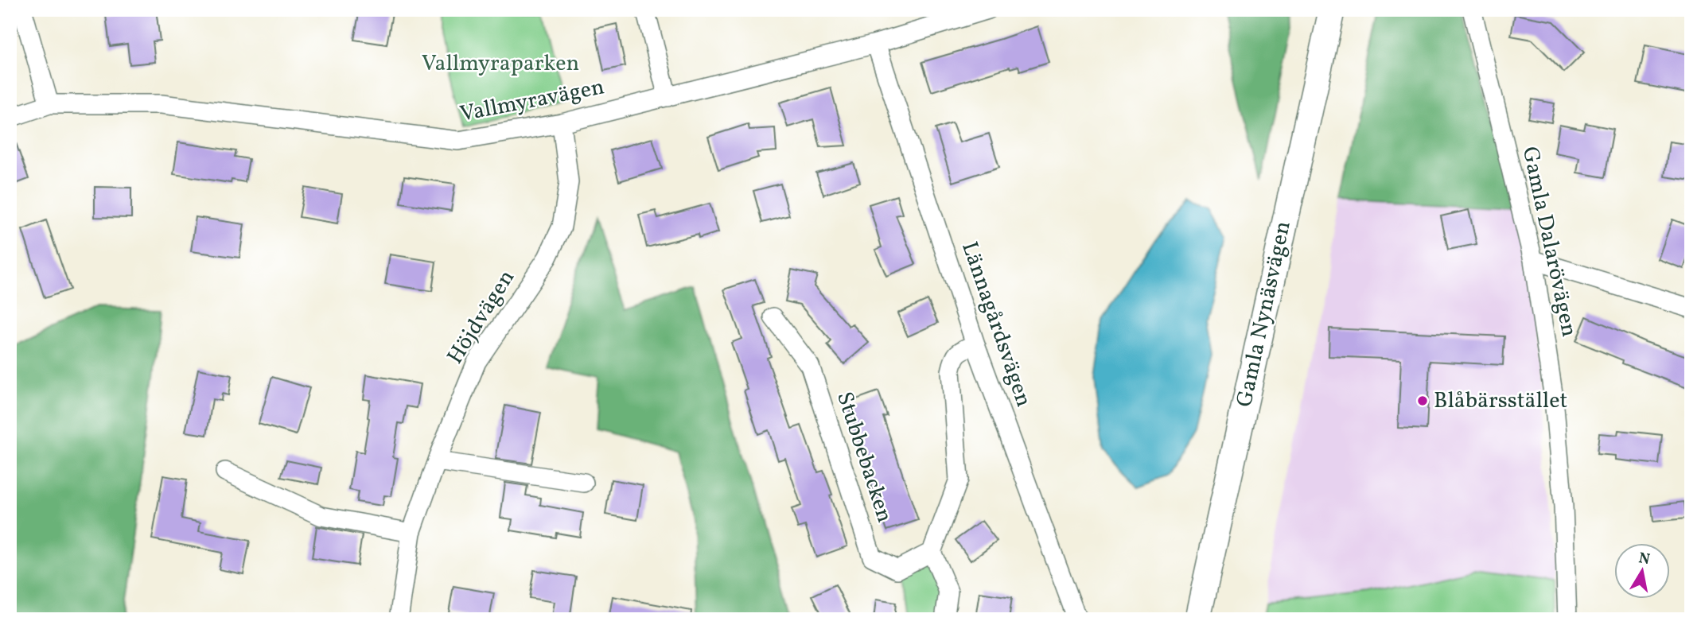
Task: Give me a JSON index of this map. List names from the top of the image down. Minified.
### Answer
{"streets":{"street":["Vallmyravägen","Gamla Dalarövägen","Gamla Nynäsvägen","Höjdvägen","Lännagårdsvägen","Stubbebacken"]},"crossings":[["Vallmyravägen","Höjdvägen"],["Vallmyravägen","Lännagårdsvägen"]],"parks":["Vallmyraparken"],"places":["Blåbärsstället"],"north":"top"}
